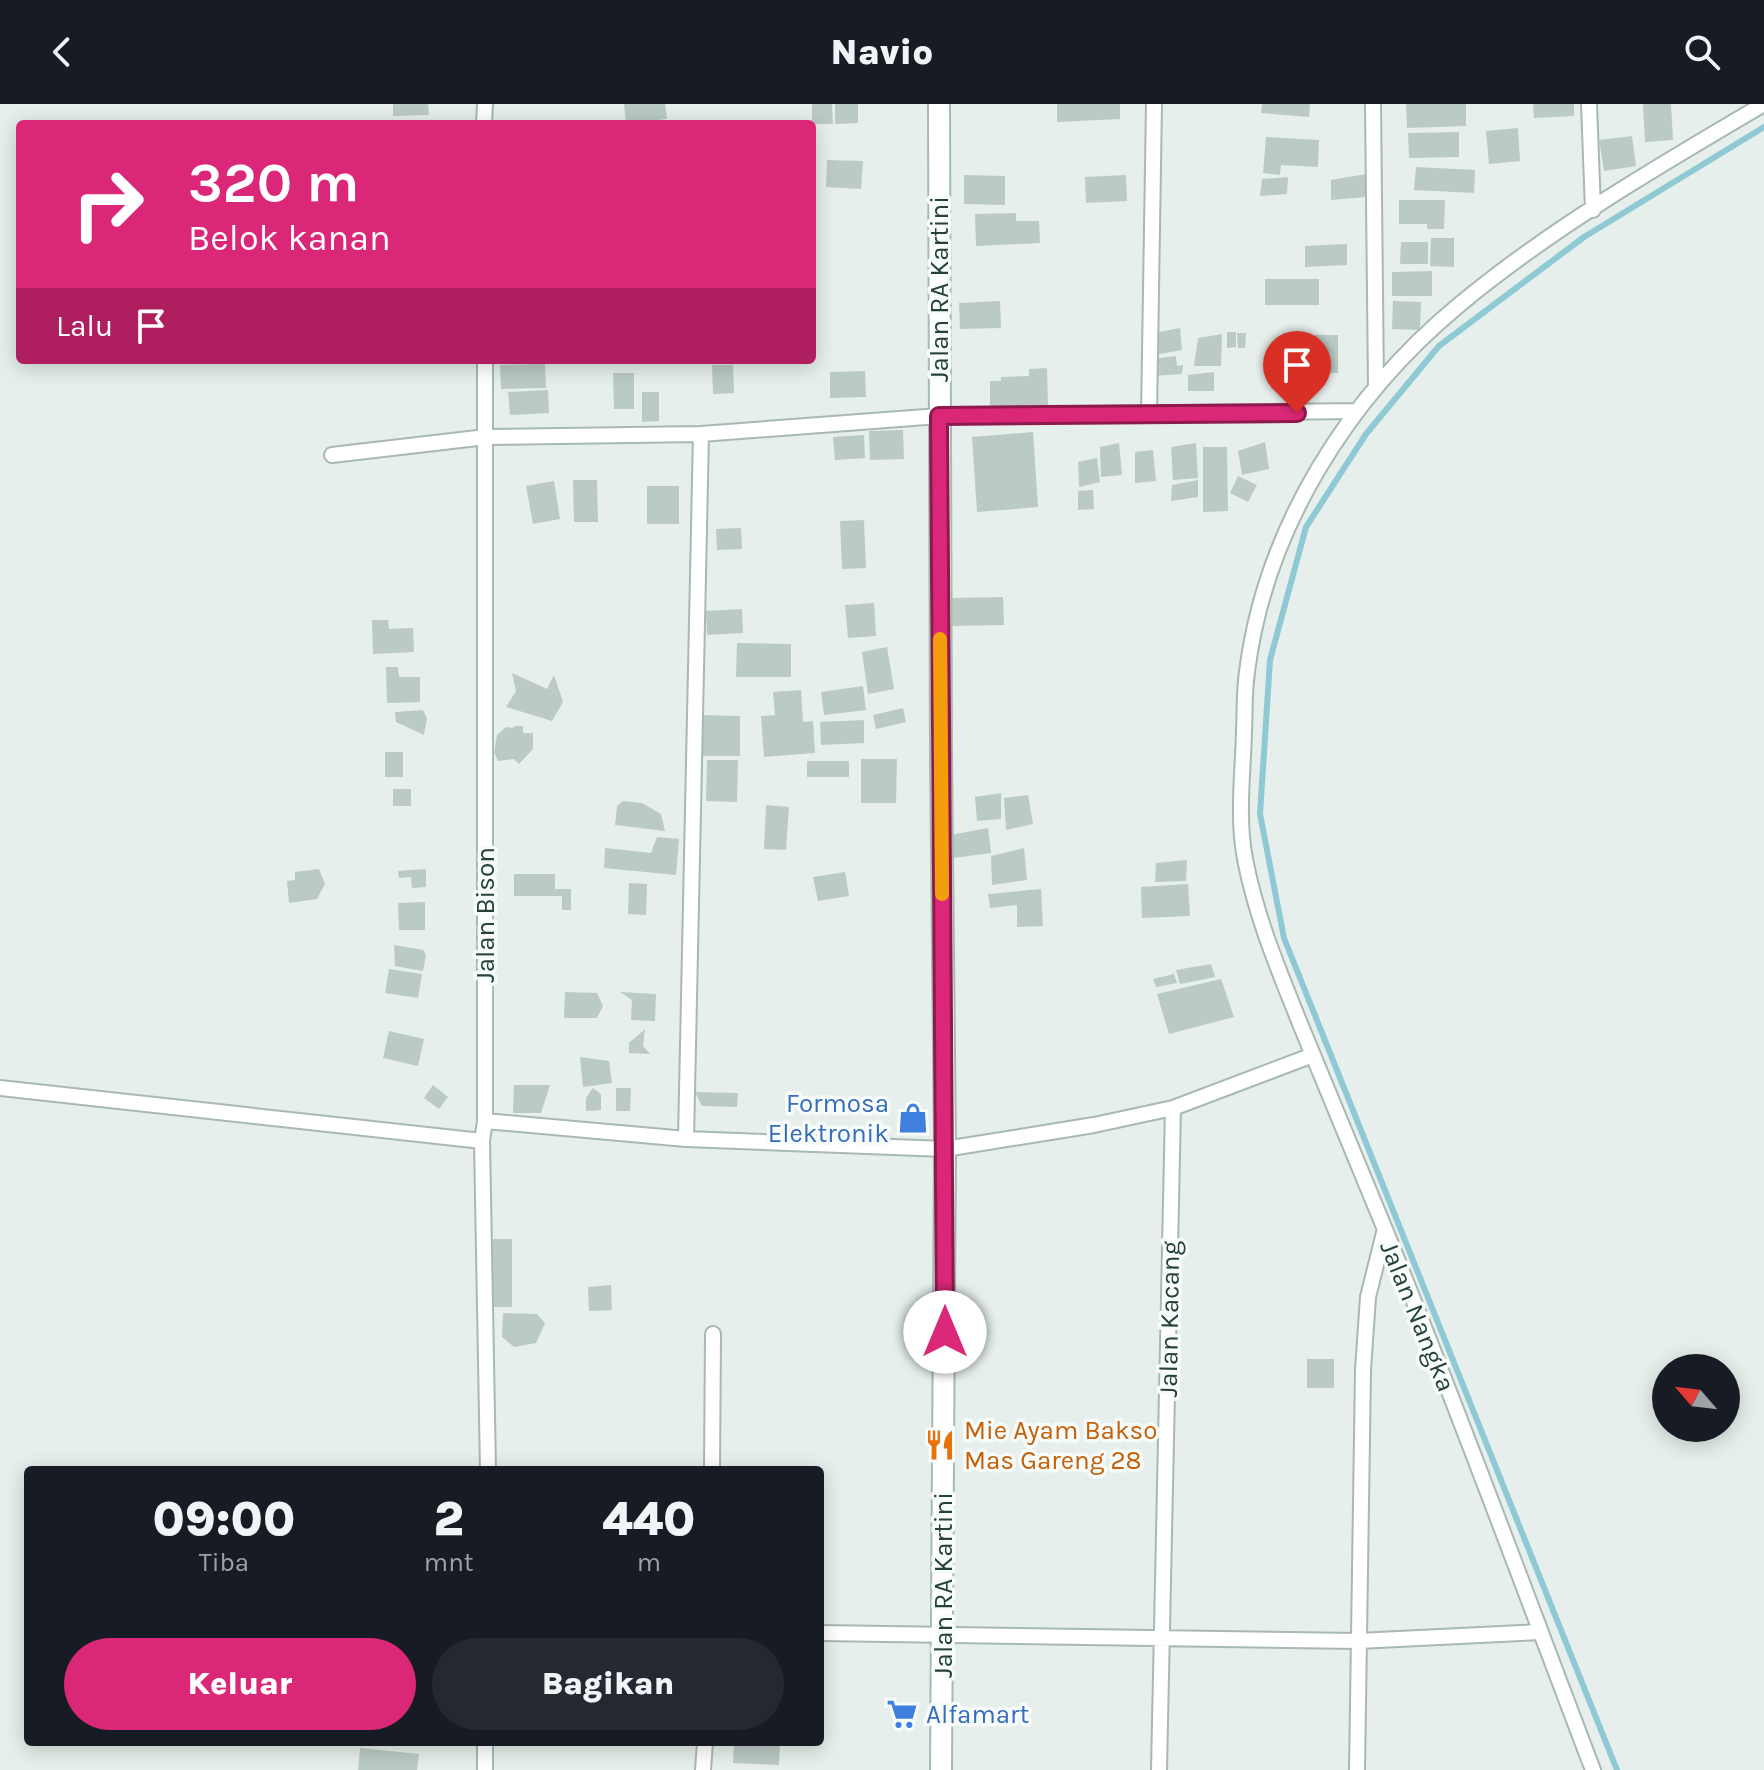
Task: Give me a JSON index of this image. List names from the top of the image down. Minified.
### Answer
{"streets":{"main road":["Jalan RA Kartini"],"street":["Jalan Bison","Jalan Nangka","Jalan Kacang"]},"places":{"shop":["Formosa Elektronik"],"restaurant":["Mie Ayam Bakso Mas Gareng 28"],"supermarket":["Alfamart"]},"north":"top left","page":{"header":"Navio","turn":["320 m","Belok kanan"],"then":"Lalu","eta":["09:00","Tiba","2","mnt","440","m"],"buttons":["Keluar","Bagikan"]}}
